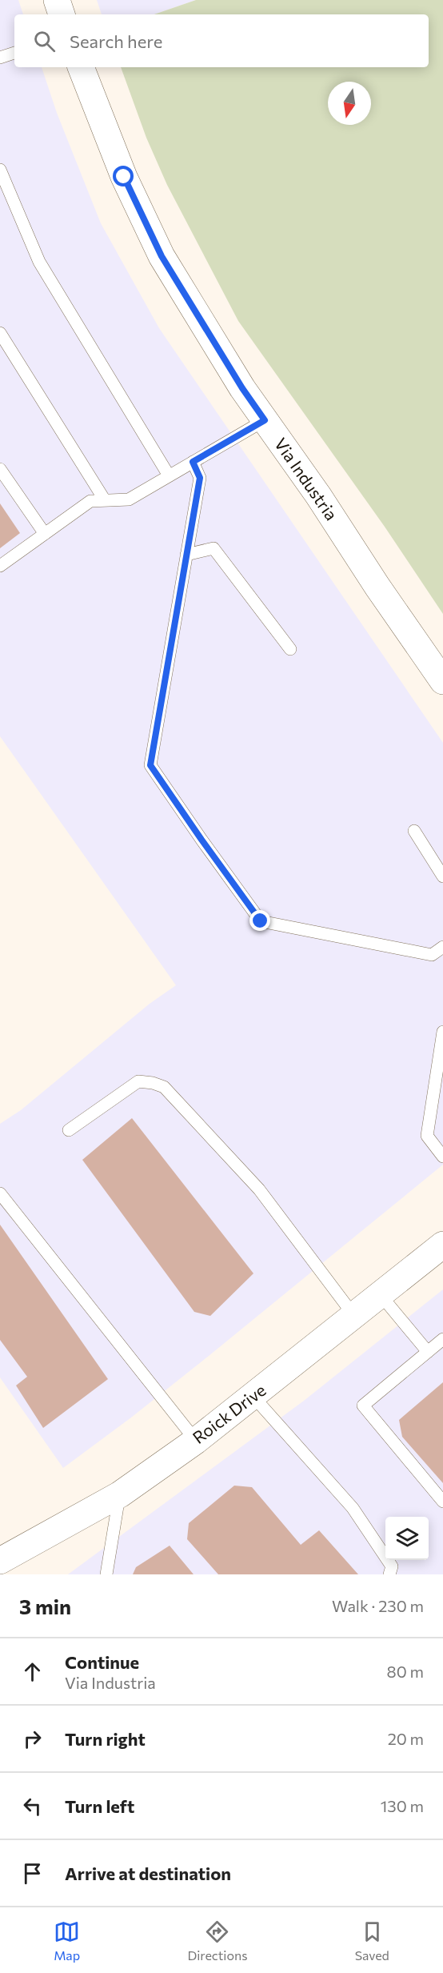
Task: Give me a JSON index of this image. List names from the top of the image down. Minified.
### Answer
{"streets":{"street":["Via Industria","Roick Drive"]},"north":"bottom","page":{"search":"Search here","heading":["3 min","Walk · 230 m"],"list":[["Continue","Via Industria","80 m"],["Turn right","20 m"],["Turn left","130 m"],"Arrive at destination"],"nav":["Map","Directions","Saved"]}}
